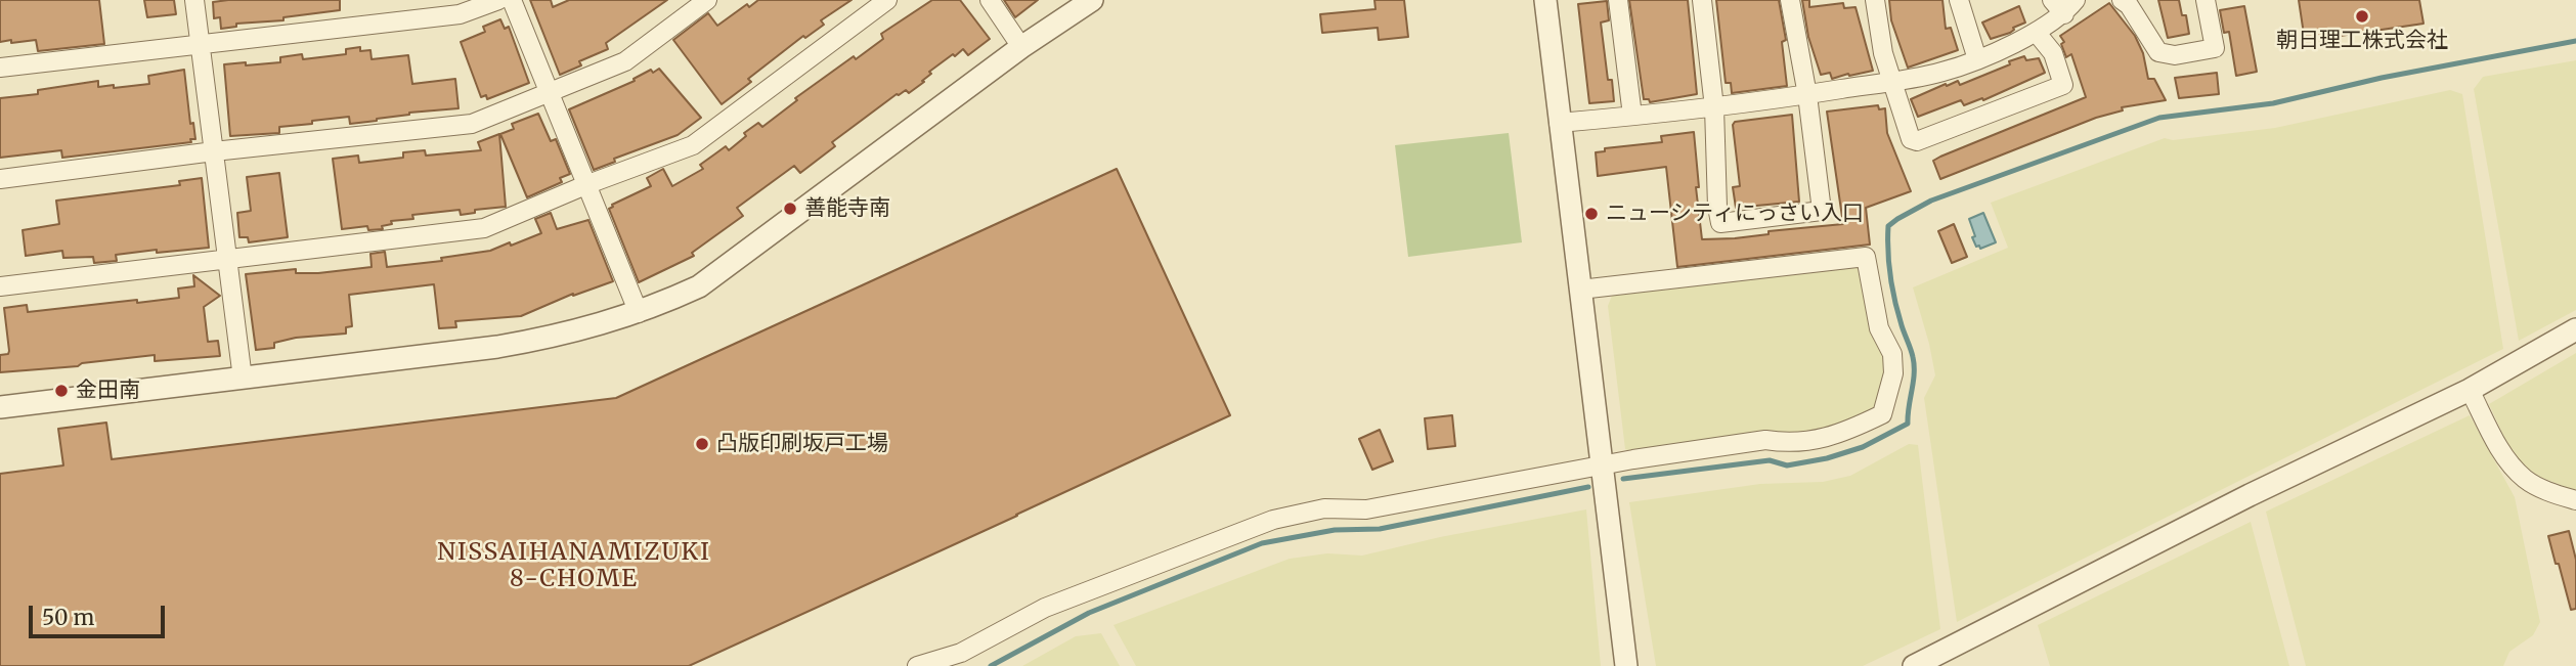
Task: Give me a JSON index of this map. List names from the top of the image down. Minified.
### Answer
{"districts":["NISSAIHANAMIZUKI 8-CHOME"],"places":["朝日理工株式会社","善能寺南","ニューシティにっさい入口","金田南","凸版印刷坂戸工場"],"scale_bar":"50 m"}
